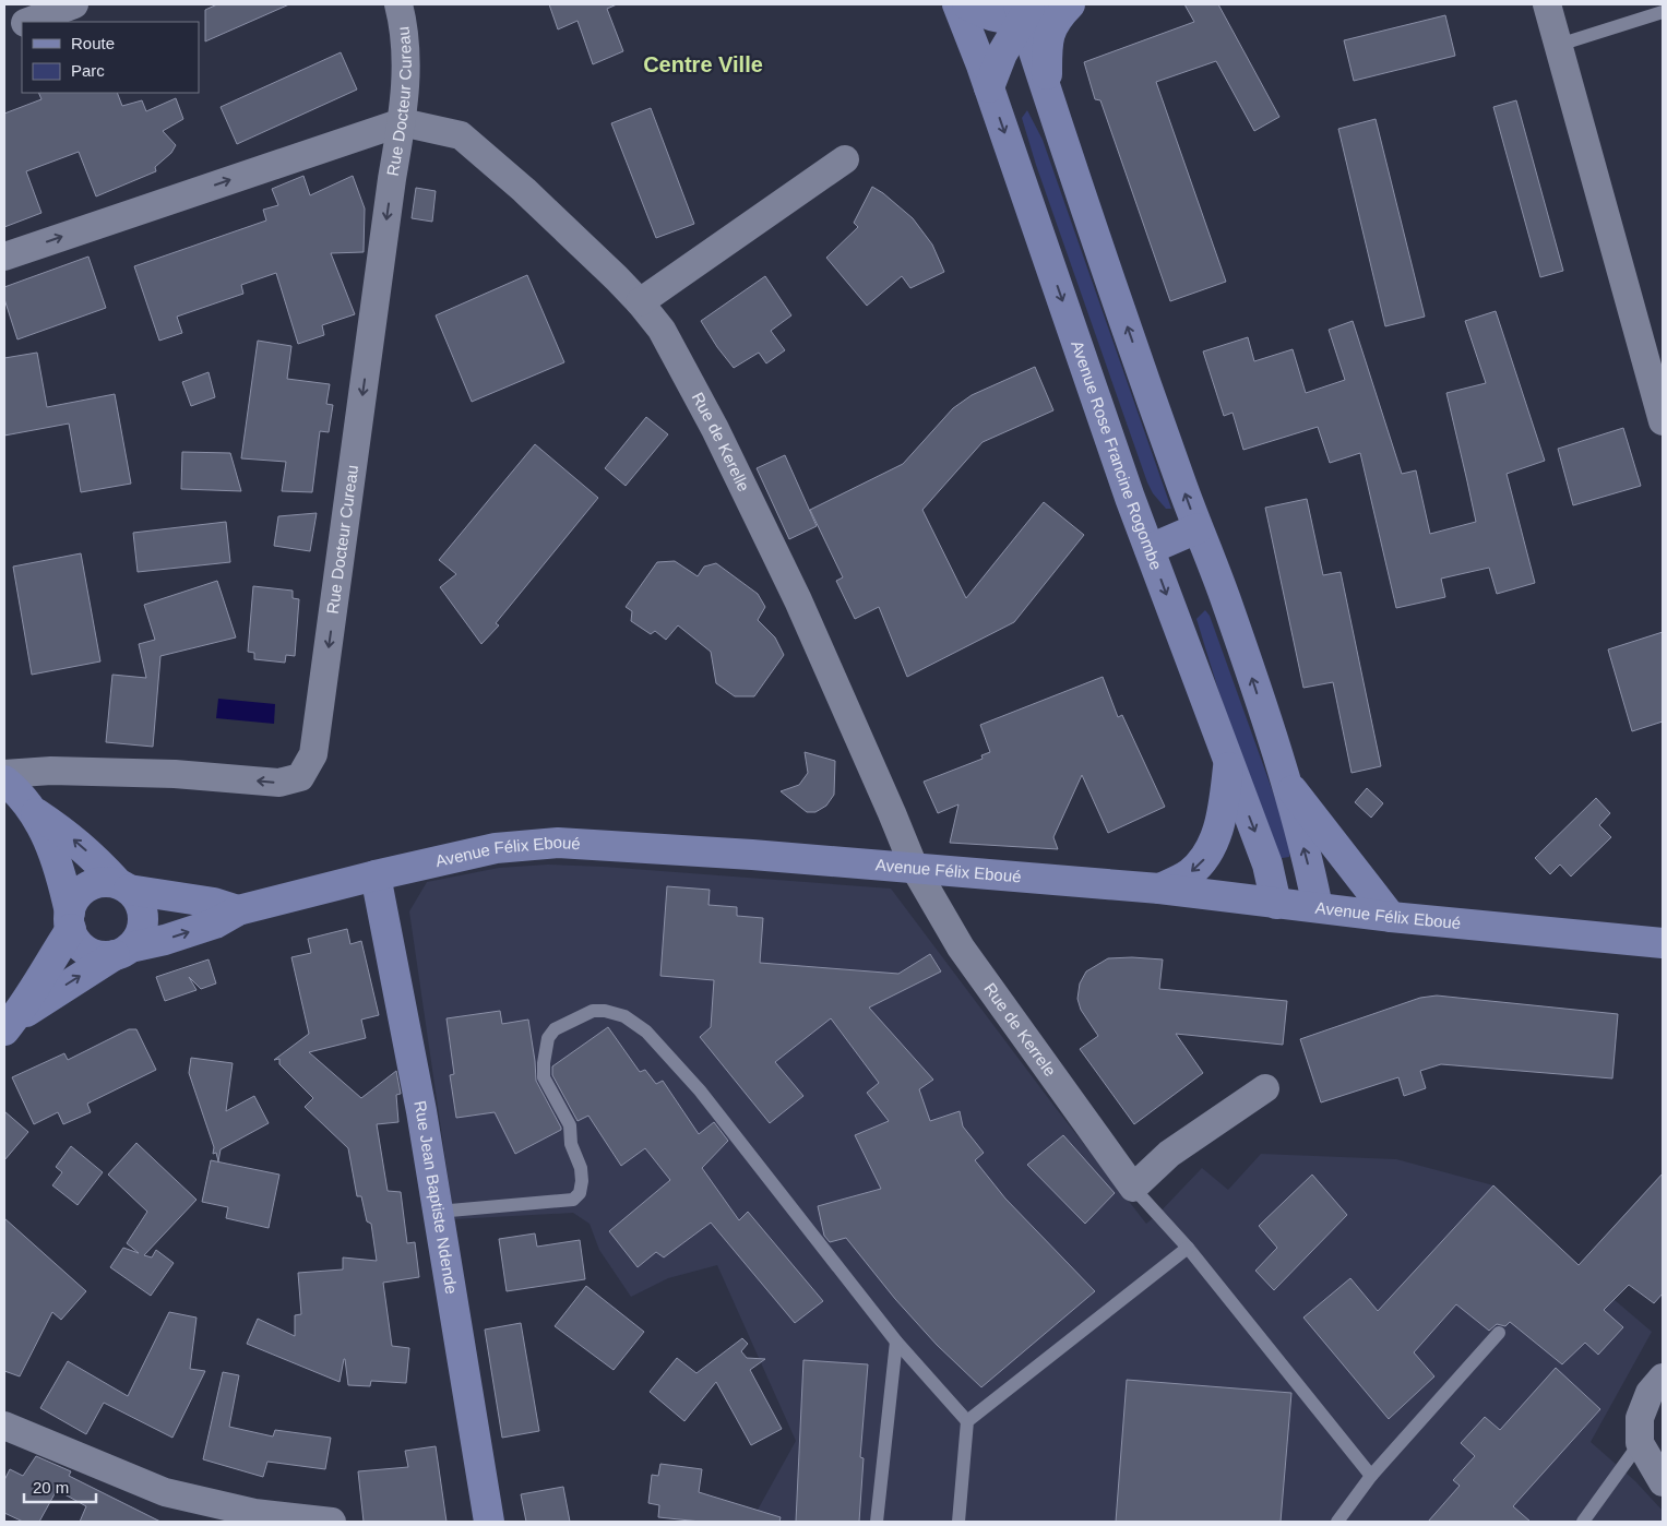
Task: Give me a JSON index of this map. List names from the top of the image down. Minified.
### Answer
{"streets":{"main road":["Avenue Rose Francine Rogombe","Avenue Félix Eboué","Rue Jean Baptiste Ndende"],"street":["Rue Docteur Cureau","Rue de Kerelle","Rue de Kerrele"]},"crossings":[["Rue Docteur Cureau","Rue de Kerelle"],["Rue de Kerelle","Avenue Félix Eboué"],["Rue de Kerelle","Rue de Kerrele"],["Avenue Rose Francine Rogombe","Avenue Félix Eboué"],["Avenue Félix Eboué","Rue de Kerrele"],["Avenue Félix Eboué","Rue Jean Baptiste Ndende"]],"districts":["Centre Ville"],"legend":["Route","Parc"],"scale_bar":"20 m"}
